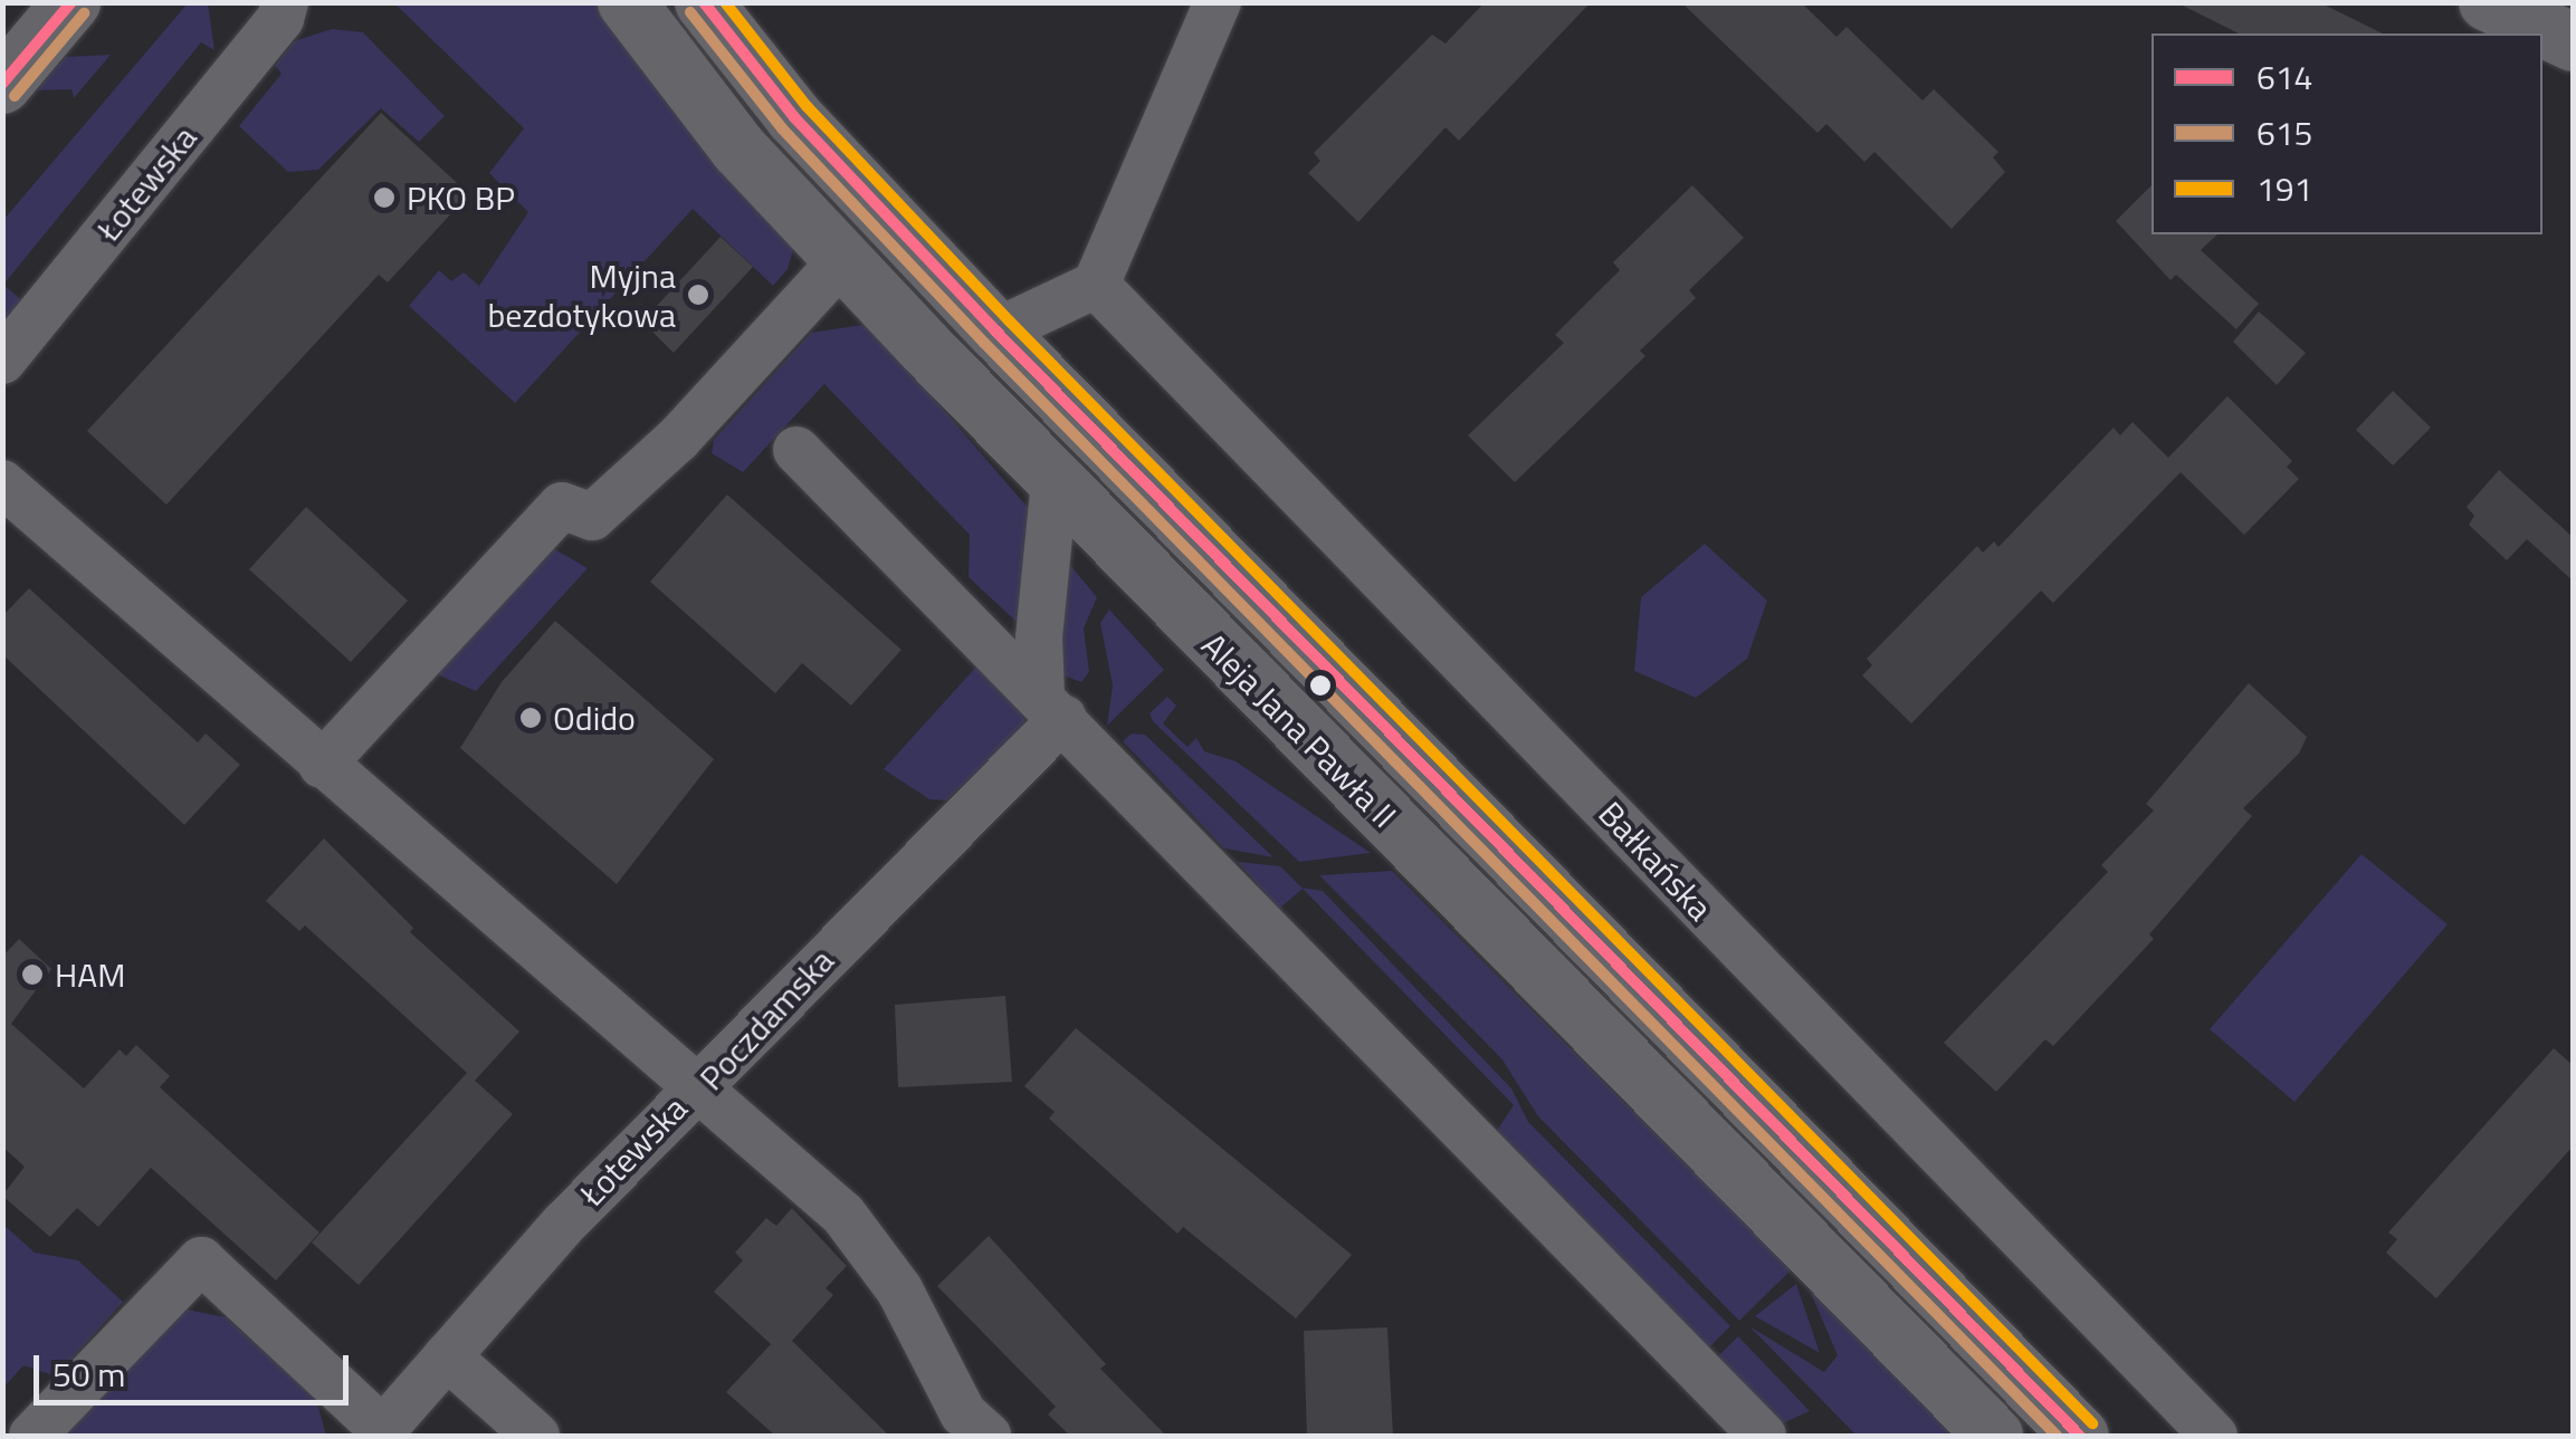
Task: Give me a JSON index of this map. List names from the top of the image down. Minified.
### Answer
{"streets":{"street":["Łotewska","Aleja Jana Pawła II","Bałkańska","Poczdamska"]},"crossings":[["Łotewska","Poczdamska"]],"places":["PKO BP","Myjna bezdotykowa","Odido","HAM"],"lines":["transit line 614","transit line 191","transit line 615"],"legend":["614","615","191"],"scale_bar":"50 m"}
